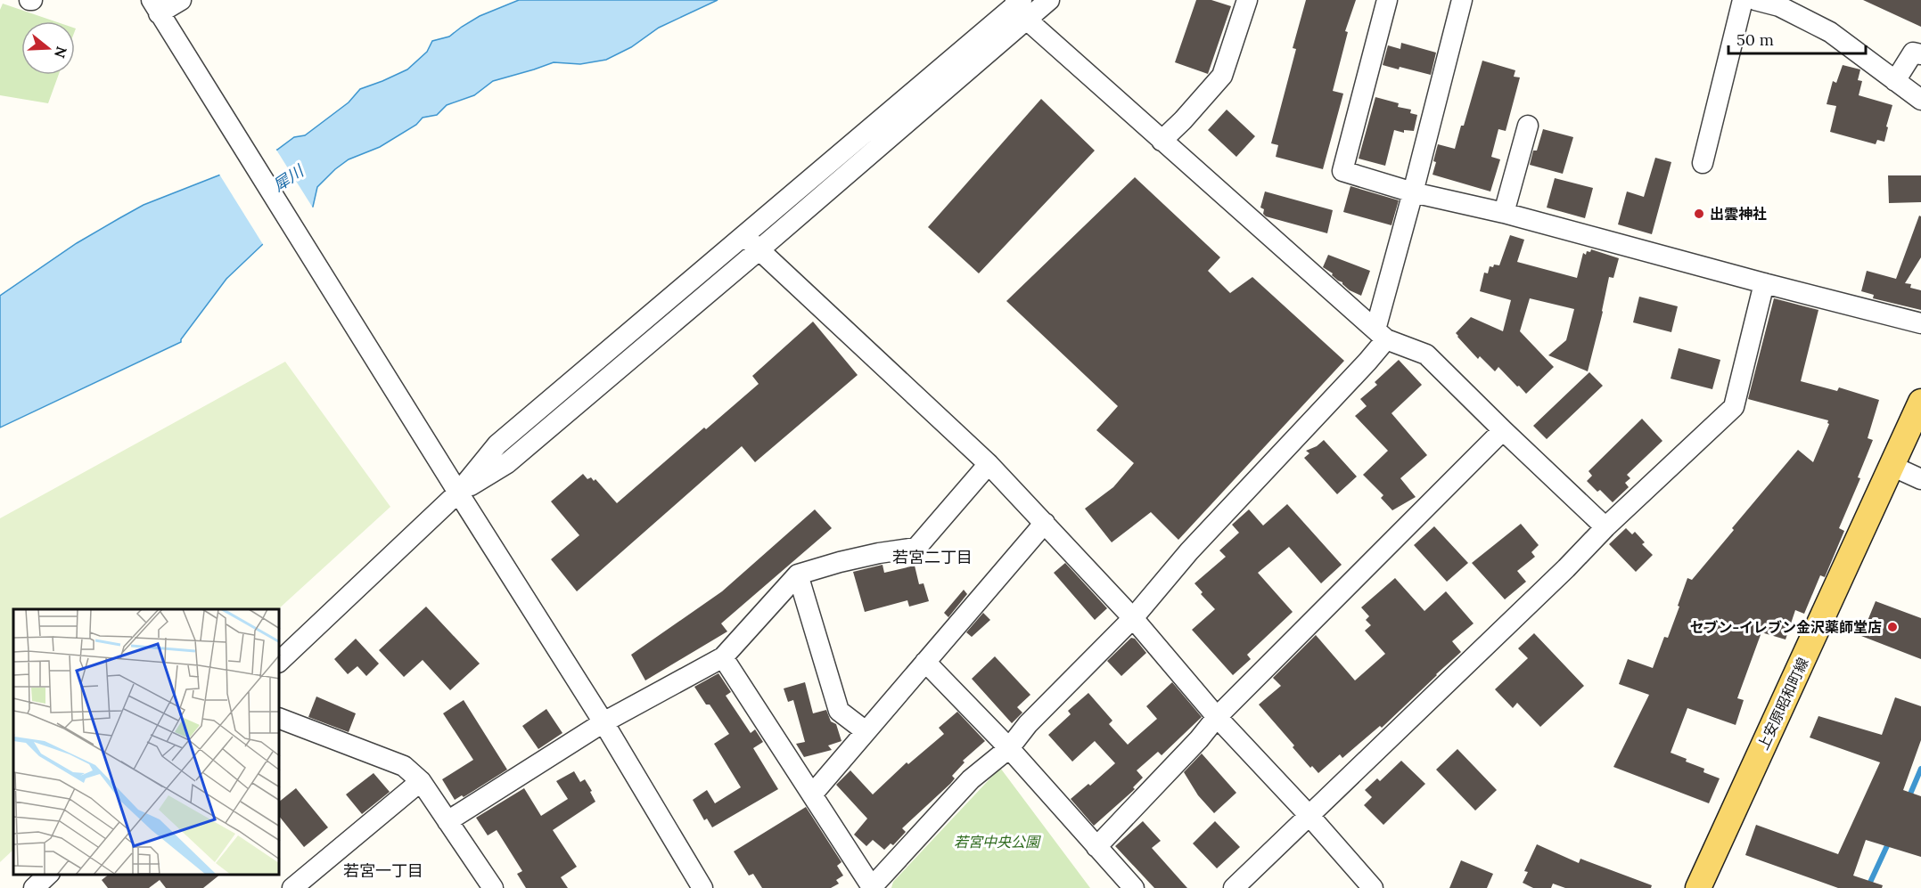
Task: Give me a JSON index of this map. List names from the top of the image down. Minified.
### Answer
{"streets":{"main road":["上安原昭和町線"]},"districts":["若宮二丁目","若宮一丁目"],"water":["犀川"],"parks":["若宮中央公園"],"places":["出雲神社","セブン-イレブン金沢薬師堂店"],"scale_bar":"50 m","north":"right"}
